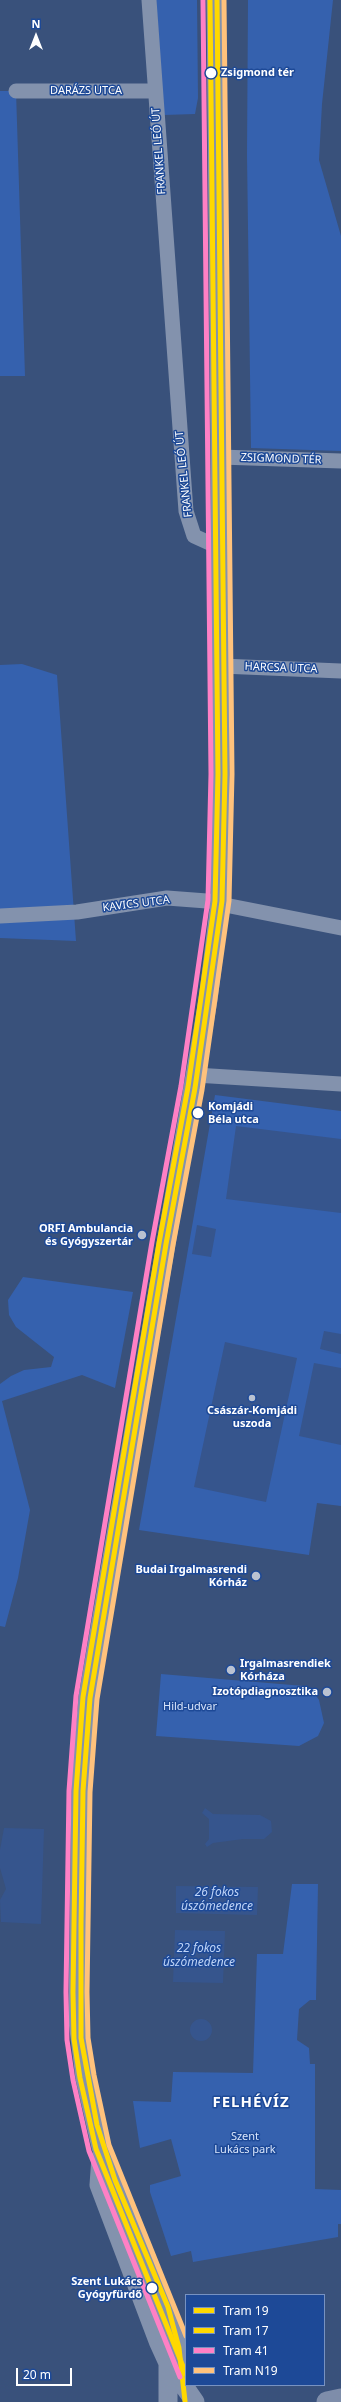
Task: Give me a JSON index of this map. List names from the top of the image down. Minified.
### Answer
{"streets":{"street":["DARÁZS UTCA","FRANKEL LEÓ ÚT","ZSIGMOND TÉR","HARCSA UTCA","KAVICS UTCA"]},"crossings":[["DARÁZS UTCA","FRANKEL LEÓ ÚT"]],"districts":["FELHÉVÍZ"],"water":["26 fokos úszómedence","22 fokos úszómedence"],"parks":["Hild-udvar","Szent Lukács park"],"places":["Zsigmond tér","Komjádi Béla utca","ORFI Ambulancia és Gyógyszertár","Császár-Komjádi uszoda","Budai Irgalmasrendi Kórház","Irgalmasrendiek Kórháza","Izotópdiagnosztika","Szent Lukács Gyógyfürdő"],"lines":["tram line 19","tram line 17","tram line 41","tram line N19"],"legend":["Tram 19","Tram 17","Tram 41","Tram N19"],"scale_bar":"20 m","north":"top"}
